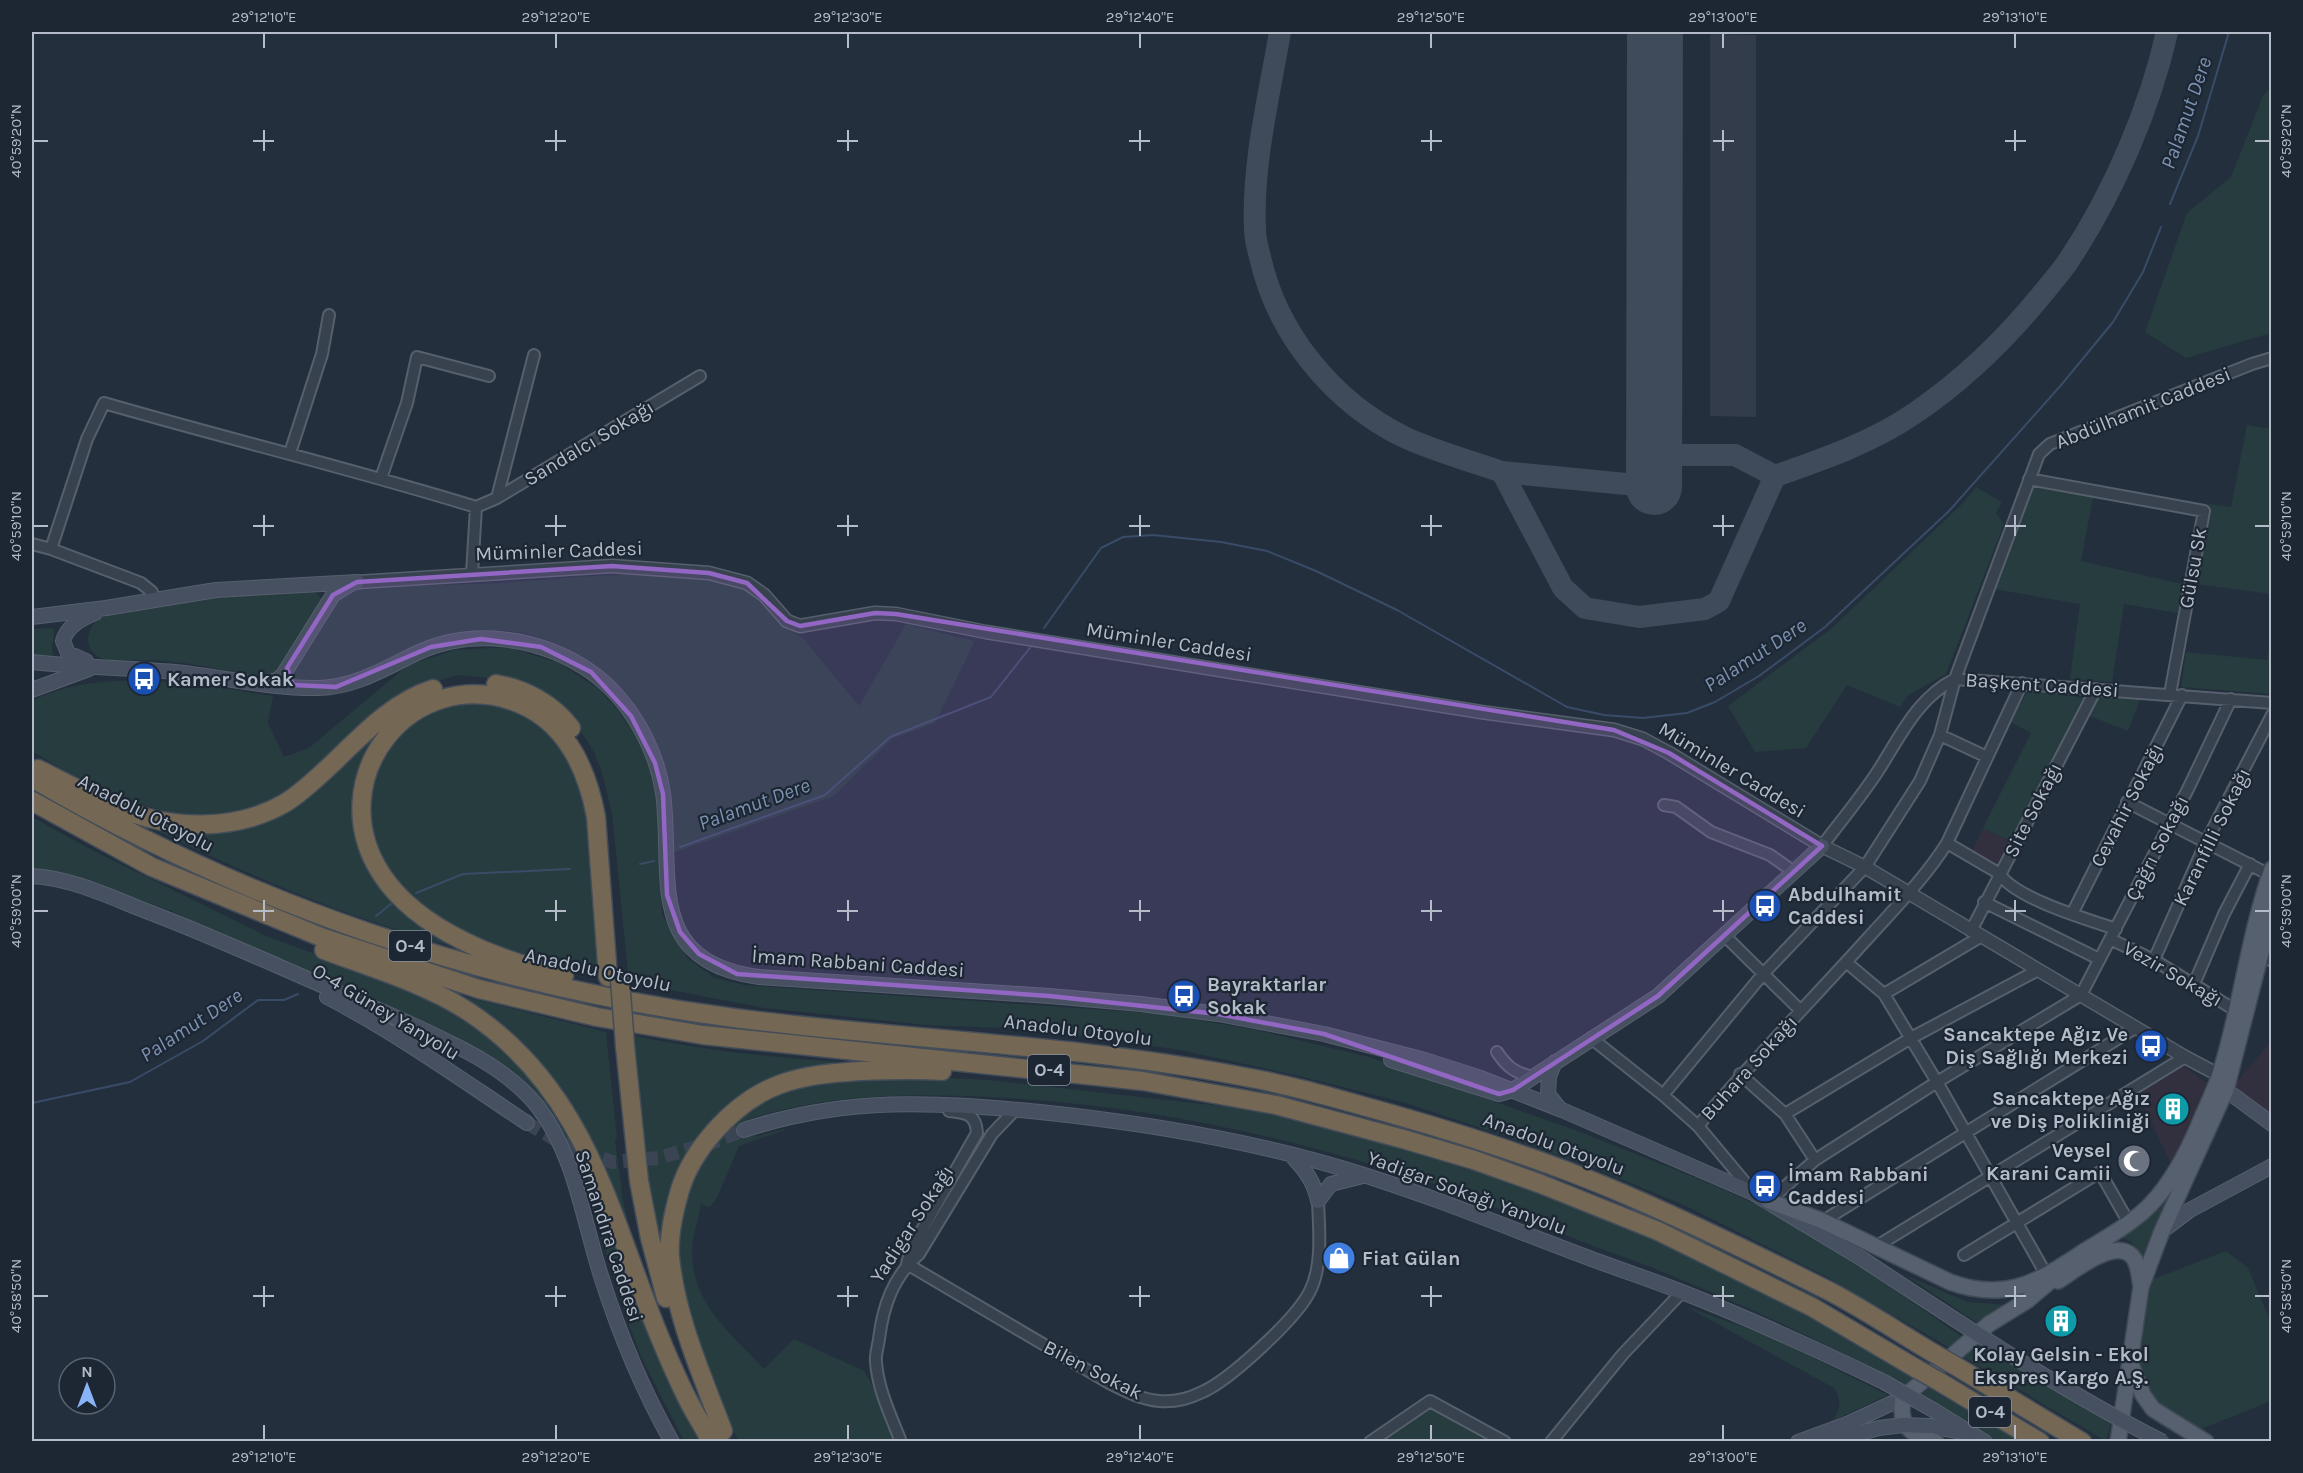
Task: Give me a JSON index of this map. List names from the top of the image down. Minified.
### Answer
{"streets":{"highway":["Anadolu Otoyolu","O-4"],"main road":["Müminler Caddesi","İmam Rabbani Caddesi","O-4 Güney Yanyolu","Yadigar Sokağı Yanyolu","Samandıra Caddesi"],"street":["Abdülhamit Caddesi","Sandalcı Sokağı","Gülsu Sk","Başkent Caddesi","Cevahir Sokağı","Site Sokağı","Karanfilli Sokağı","Çağrı Sokağı","Vezir Sokağı","Buhara Sokağı","Yadigar Sokağı","Bilen Sokak"]},"crossings":[["Abdülhamit Caddesi","Müminler Caddesi"],["Abdülhamit Caddesi","Gülsu Sk"],["Abdülhamit Caddesi","Başkent Caddesi"],["Müminler Caddesi","Başkent Caddesi"],["Müminler Caddesi","Site Sokağı"],["Müminler Caddesi","Çağrı Sokağı"],["Müminler Caddesi","Buhara Sokağı"],["Gülsu Sk","Başkent Caddesi"],["Başkent Caddesi","Cevahir Sokağı"],["Başkent Caddesi","Site Sokağı"],["Başkent Caddesi","Çağrı Sokağı"],["Başkent Caddesi","Buhara Sokağı"],["Karanfilli Sokağı","Vezir Sokağı"],["Çağrı Sokağı","Vezir Sokağı"],["O-4 Güney Yanyolu","Samandıra Caddesi"],["Yadigar Sokağı Yanyolu","Yadigar Sokağı"],["Yadigar Sokağı","Bilen Sokak"]],"water":["Palamut Dere"],"places":{"bus stop":["Kamer Sokak","Abdulhamit Caddesi","Bayraktarlar Sokak","Sancaktepe Ağız Ve Diş Sağlığı Merkezi","İmam Rabbani Caddesi"],"building":["Sancaktepe Ağız ve Diş Polikliniği","Kolay Gelsin - Ekol Ekspres Kargo A.Ş."],"mosque":["Veysel Karani Camii"],"shop":["Fiat Gülan"]},"north":"top","coordinates":["29°12'10\"E","29°12'20\"E","29°12'30\"E","29°12'40\"E","29°12'50\"E","29°13'00\"E","29°13'10\"E","40°59'20\"N","40°59'10\"N","40°59'00\"N","40°58'50\"N"]}
